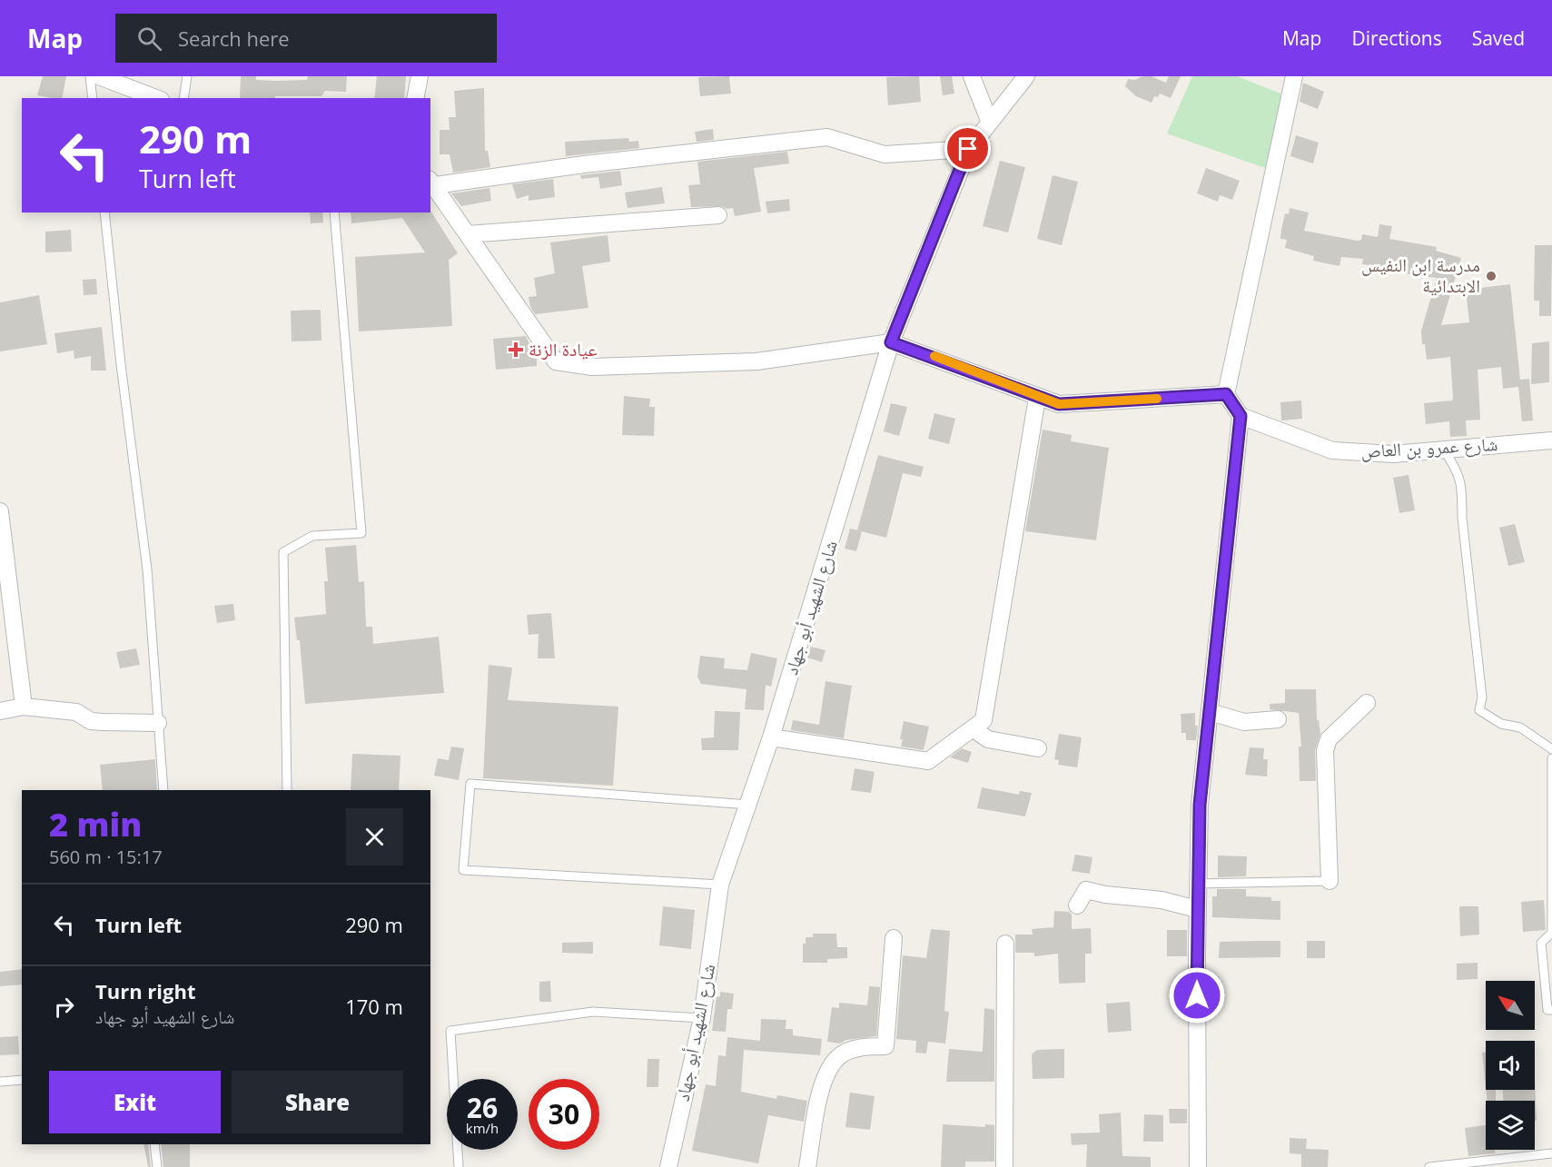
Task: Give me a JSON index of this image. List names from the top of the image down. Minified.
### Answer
{"streets":{"street":["شارع عمرو بن العاص","شارع الشهيد أبو جهاد"]},"places":{"other":["مدرسة ابن النفيس الابتدائية"],"health":["عيادة الزنة"]},"north":"top left","page":{"header":"Map","search":"Search here","nav":["Map","Directions","Saved"],"turn":["290 m","Turn left"],"heading":["2 min","560 m · 15:17"],"list":[{"name":"Turn left","value":"290 m"},{"name":"Turn right","note":"شارع الشهيد أبو جهاد","value":"170 m"}],"buttons":["Exit","Share"],"speed":"26 km/h","limit":"30"}}
